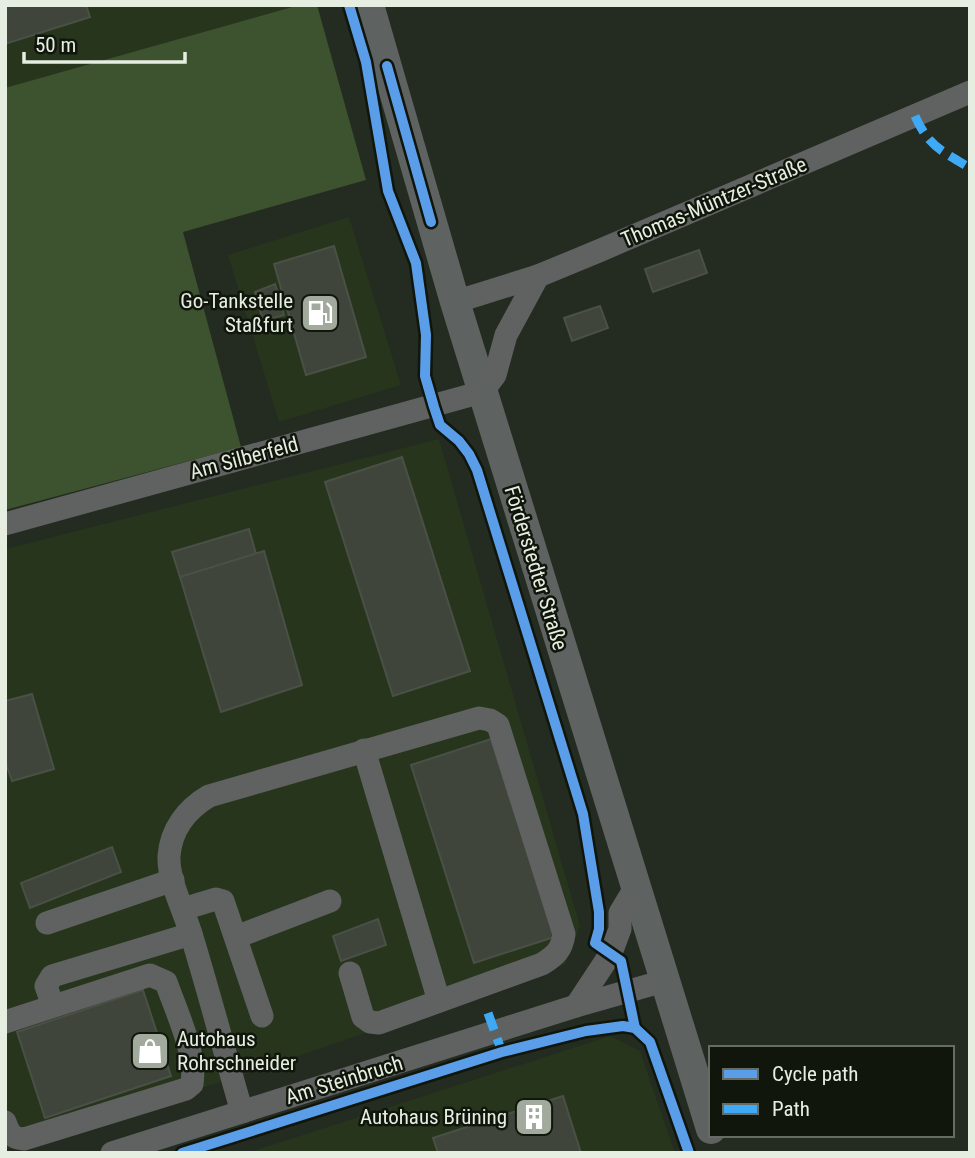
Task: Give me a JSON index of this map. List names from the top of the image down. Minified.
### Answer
{"streets":{"main road":["Förderstedter Straße"],"street":["Thomas-Müntzer-Straße","Am Silberfeld","Am Steinbruch"]},"crossings":[["Thomas-Müntzer-Straße","Förderstedter Straße"],["Am Silberfeld","Förderstedter Straße"],["Förderstedter Straße","Am Steinbruch"]],"places":{"fuel station":["Go-Tankstelle Staßfurt"],"shop":["Autohaus Rohrschneider"],"building":["Autohaus Brüning"]},"legend":["Cycle path","Path"],"scale_bar":"50 m"}
